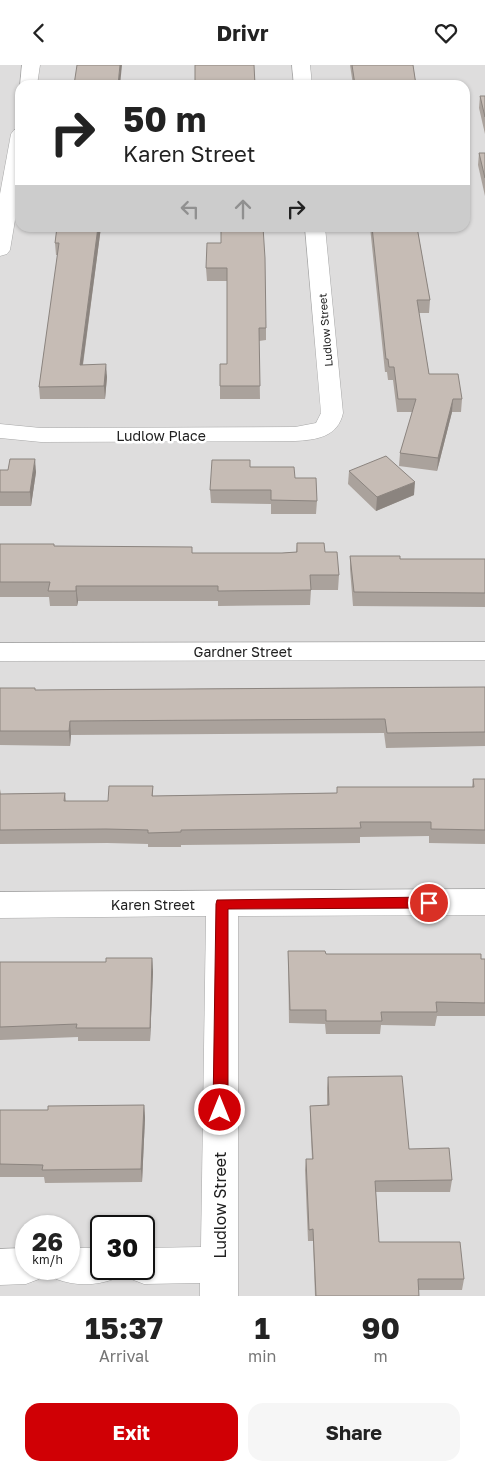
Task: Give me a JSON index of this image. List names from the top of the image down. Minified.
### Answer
{"streets":{"street":["Ludlow Street","Ludlow Place","Gardner Street","Karen Street"]},"crossings":[["Ludlow Street","Ludlow Place"],["Ludlow Street","Karen Street"]],"page":{"header":"Drivr","turn":["50 m","Karen Street"],"speed":"26 km/h","limit":"30","eta":["15:37","Arrival","1","min","90","m"],"buttons":["Exit","Share"]}}
